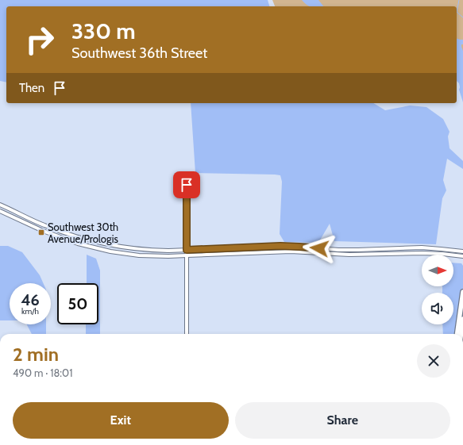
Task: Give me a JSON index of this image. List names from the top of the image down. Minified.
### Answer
{"places":{"transit":["Southwest 30th Avenue/Prologis"]},"north":"right","page":{"turn":["330 m","Southwest 36th Street"],"then":"Then","speed":"46 km/h","limit":"50","heading":["2 min","490 m · 18:01"],"buttons":["Exit","Share"]}}
